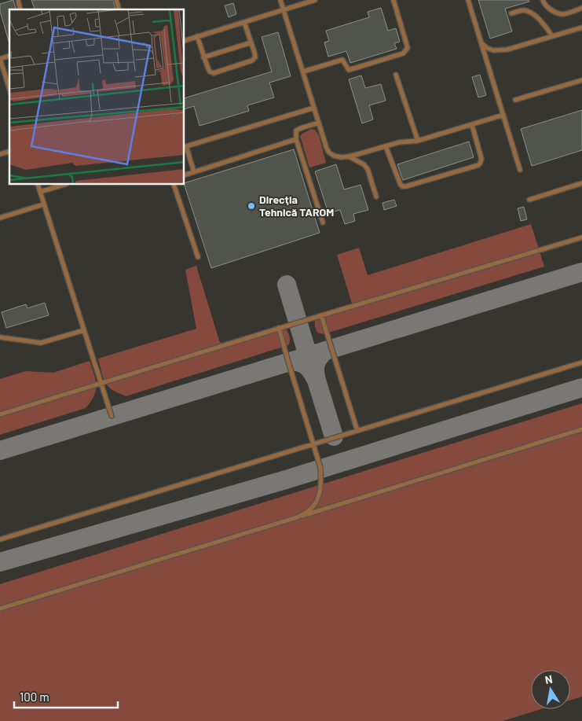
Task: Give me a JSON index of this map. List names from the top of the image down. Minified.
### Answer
{"places":["Direcţia Tehnică TAROM"],"scale_bar":"100 m","north":"top"}
